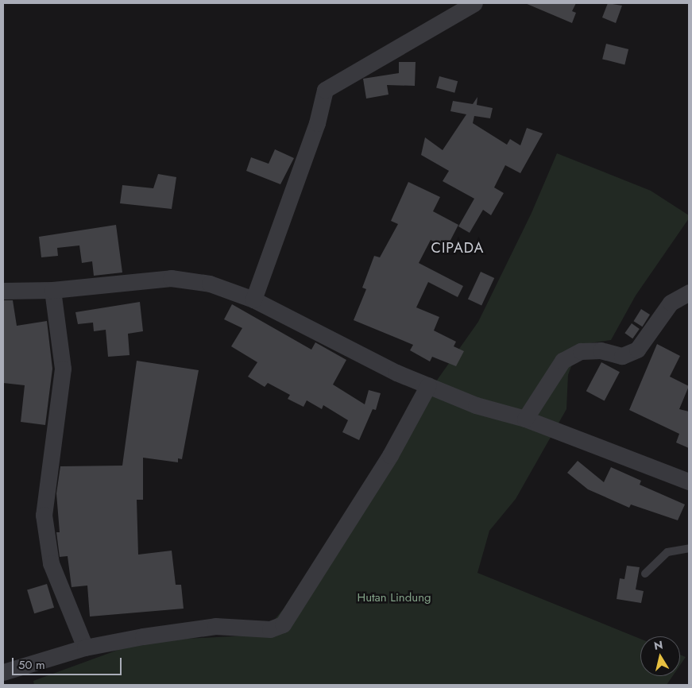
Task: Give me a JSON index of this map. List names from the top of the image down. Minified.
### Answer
{"districts":["CIPADA"],"parks":["Hutan Lindung"],"scale_bar":"50 m","north":"top"}
